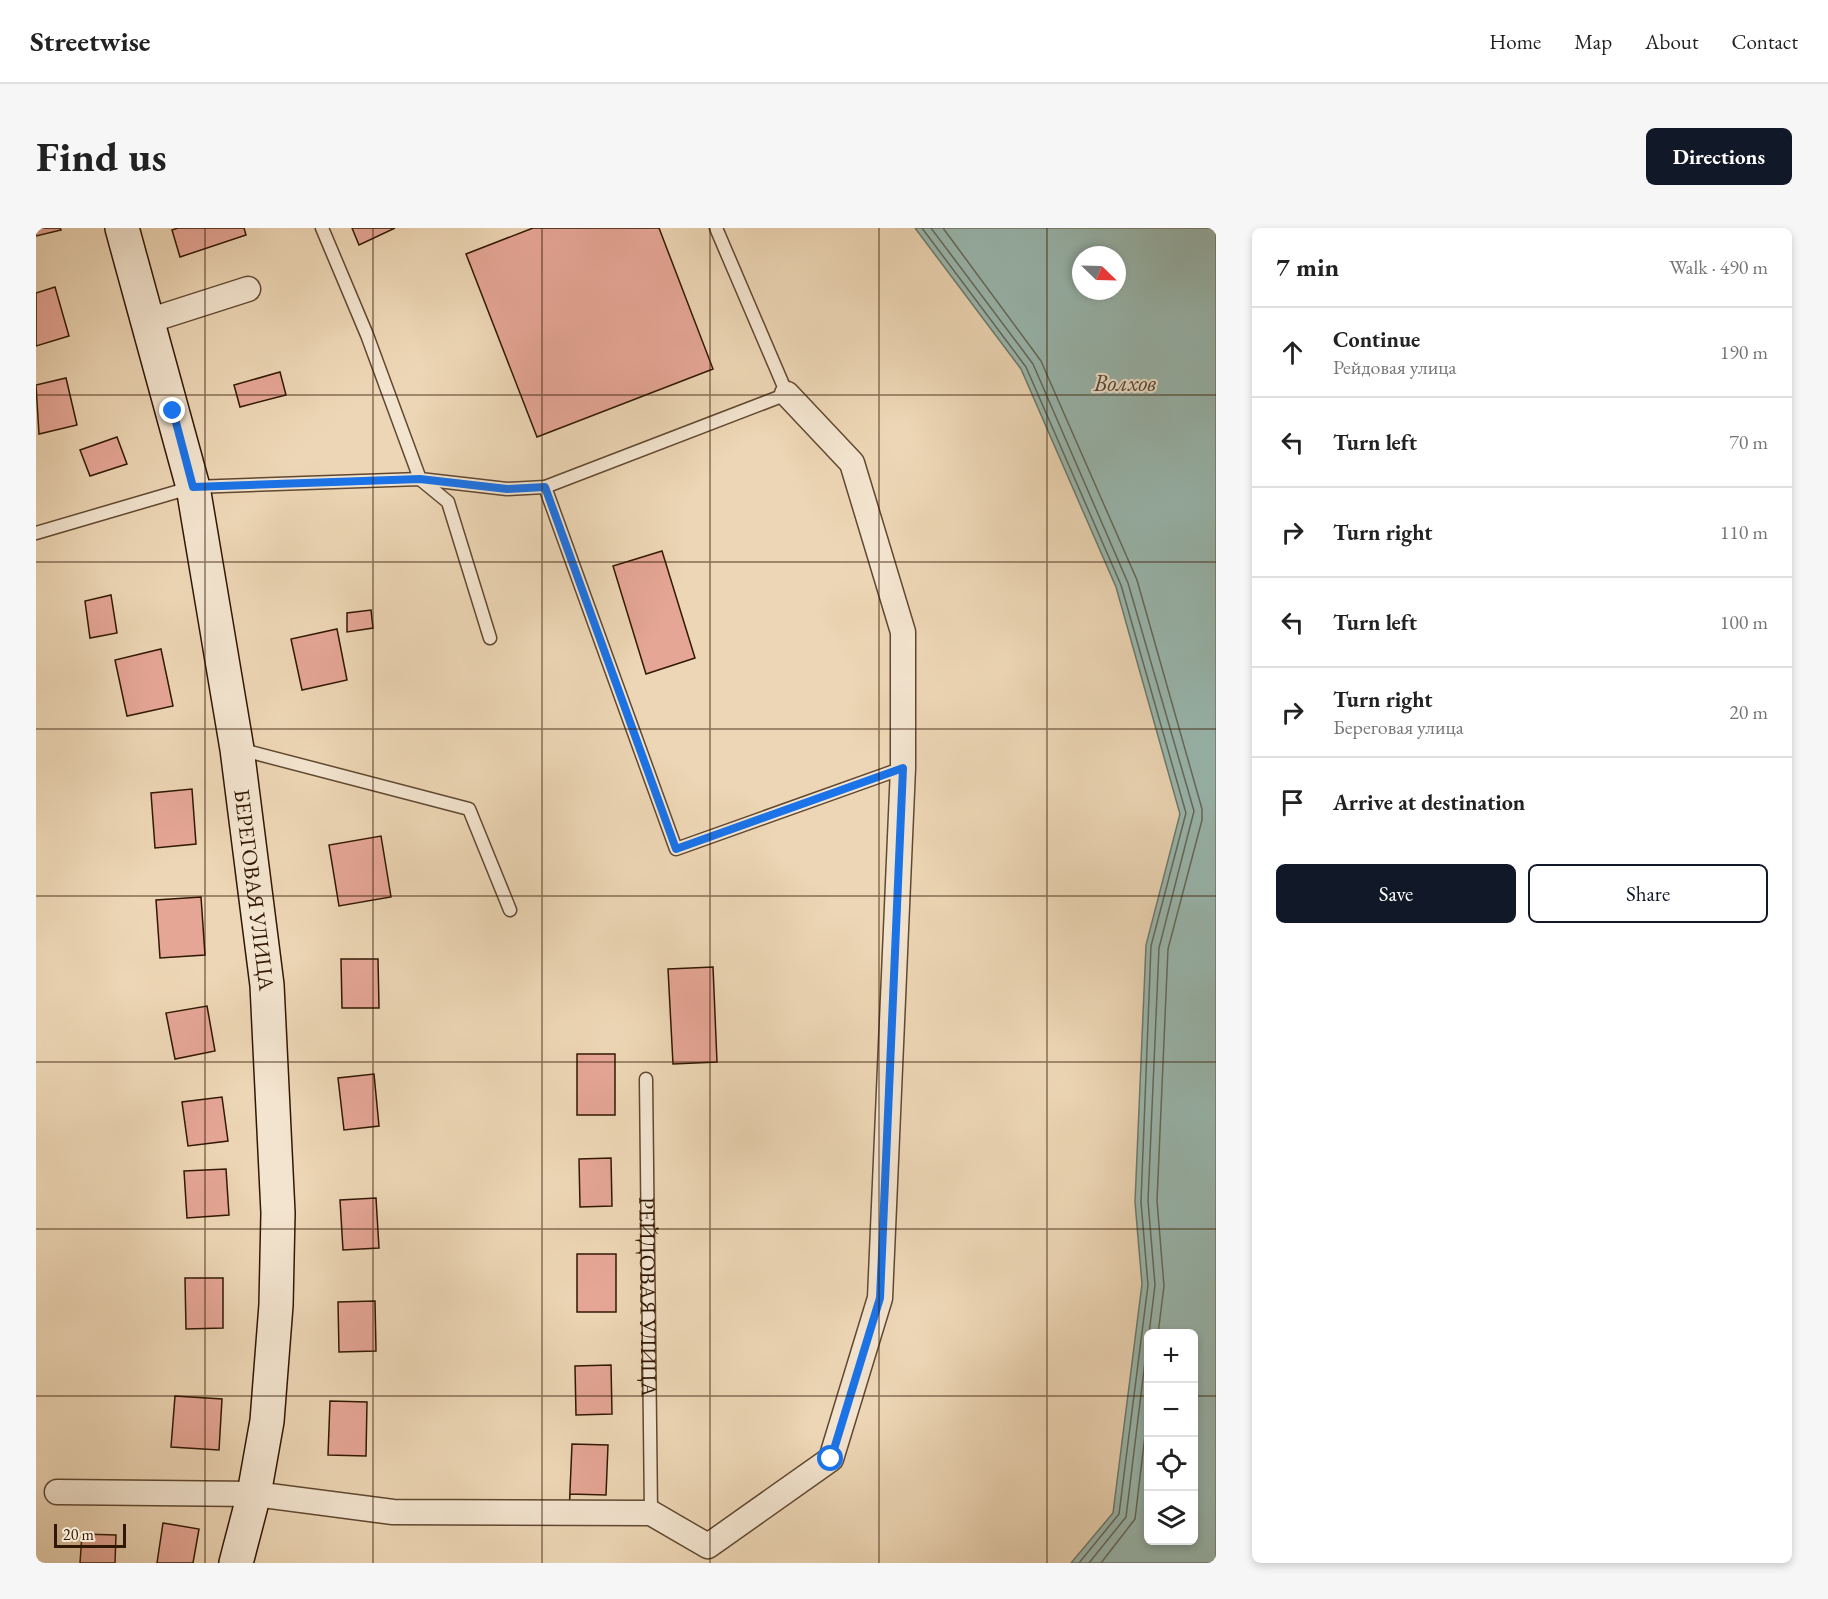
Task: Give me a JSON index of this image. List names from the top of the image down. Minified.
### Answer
{"streets":{"street":["БЕРЕГОВАЯ УЛИЦА"],"lane":["РЕЙДОВАЯ УЛИЦА"]},"water":["Волхов"],"scale_bar":"20 m","north":"bottom right","page":{"header":"Streetwise","nav":["Home","Map","About","Contact"],"buttons":["Directions",["Save","Share"]],"title":"Find us","heading":["7 min","Walk · 490 m"],"list":[["Continue","Рейдовая улица","190 m"],["Turn left","70 m"],["Turn right","110 m"],["Turn left","100 m"],["Turn right","Береговая улица","20 m"],"Arrive at destination"],"map_buttons":["+","−"],"scale":"20 m"}}
